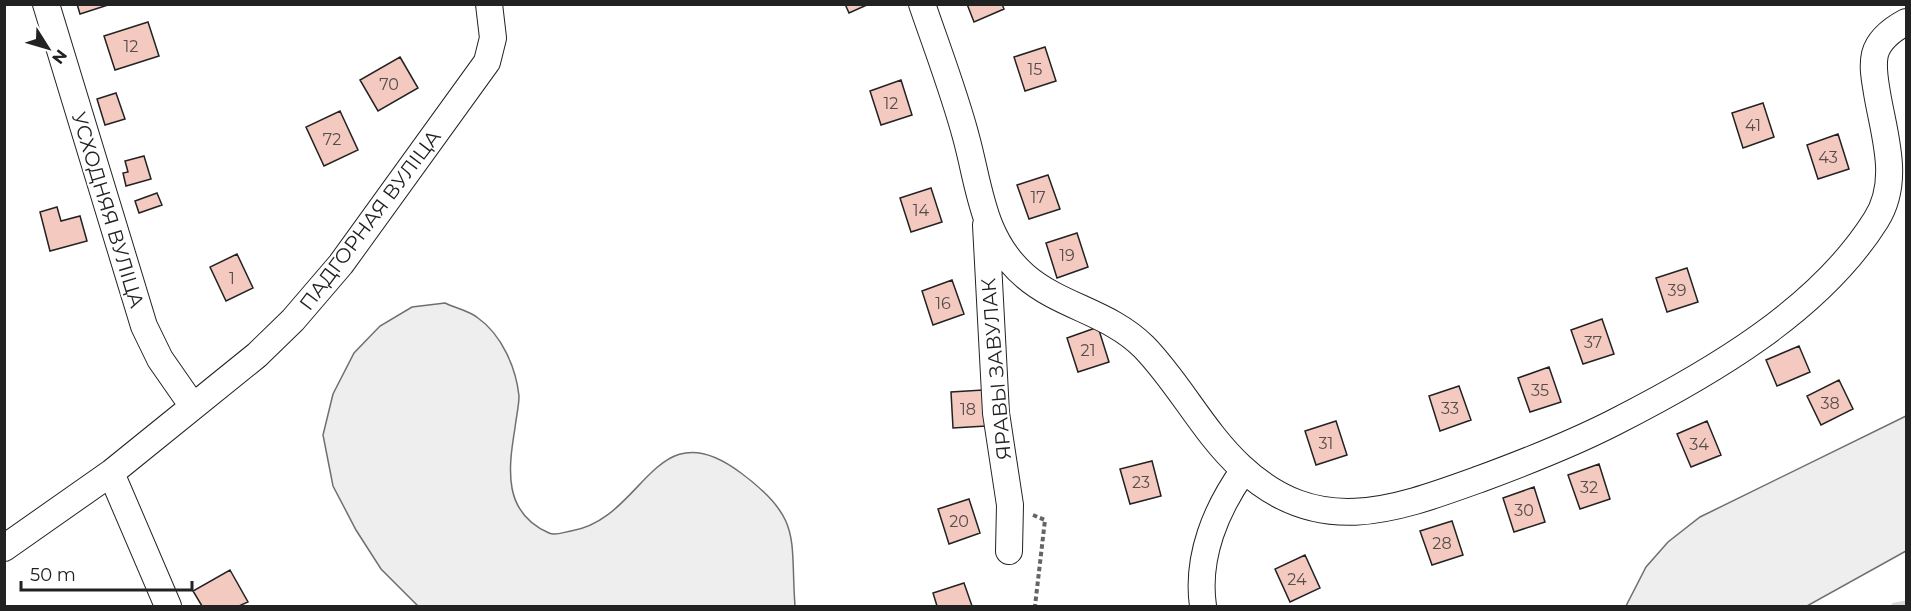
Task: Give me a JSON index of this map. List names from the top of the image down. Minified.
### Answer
{"streets":{"street":["УСХОДНЯЯ ВУЛІЦА","ПАДГОРНАЯ ВУЛІЦА","ЯРАВЫ ЗАВУЛАК"]},"crossings":[["УСХОДНЯЯ ВУЛІЦА","ПАДГОРНАЯ ВУЛІЦА"]],"house_numbers":["12","15","70","12","41","72","43","17","14","19","1","39","16","37","21","35","38","33","18","31","34","23","32","30","20","28","24"],"scale_bar":"50 m","north":"bottom right"}
